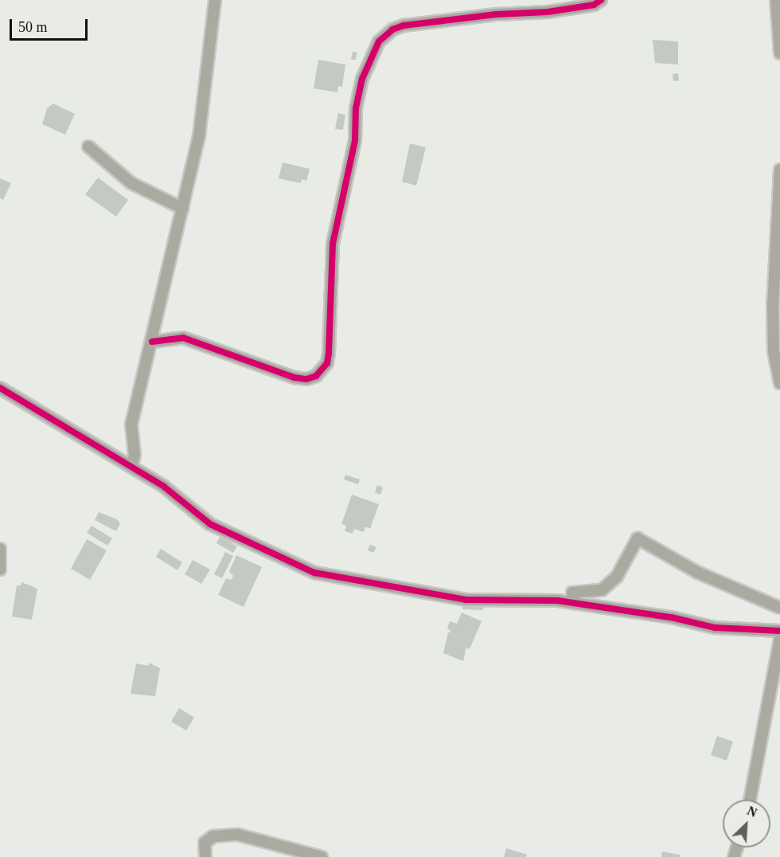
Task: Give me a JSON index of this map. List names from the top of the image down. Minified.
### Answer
{"scale_bar":"50 m","north":"top right"}
